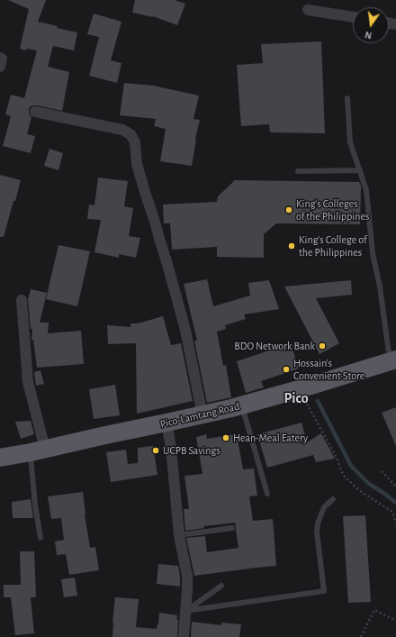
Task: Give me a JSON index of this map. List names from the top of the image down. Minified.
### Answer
{"streets":{"main road":["Pico-Lamtang Road"]},"districts":["Pico"],"places":["King's Colleges of the Philippines","King's College of the Philippines","BDO Network Bank","Hossain's Convenient Store","Hean-Meal Eatery","UCPB Savings"],"north":"bottom"}
